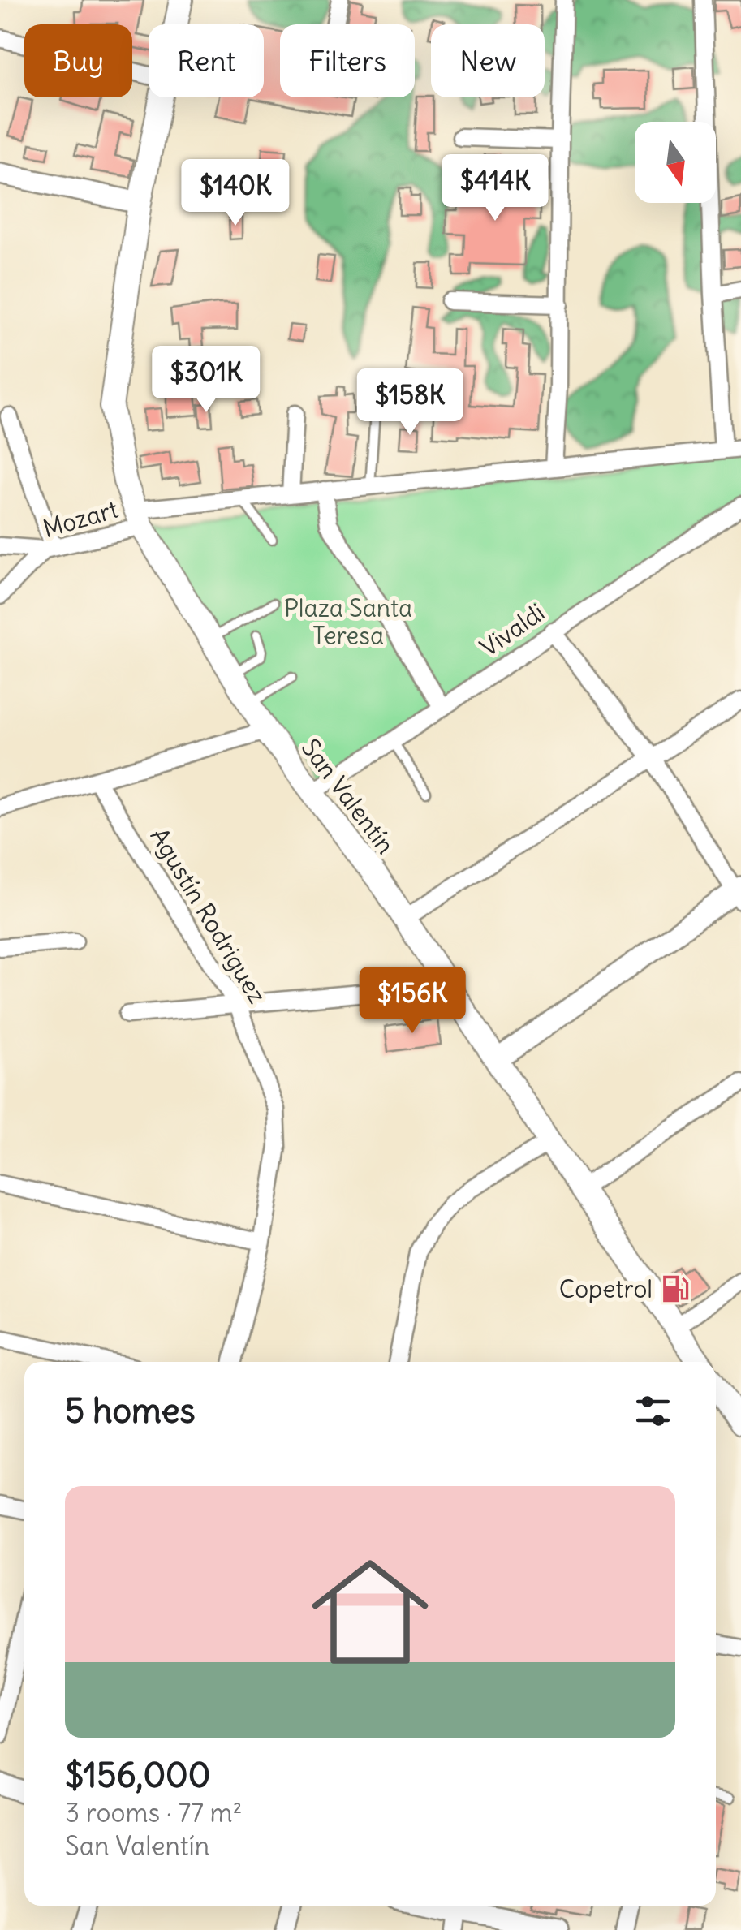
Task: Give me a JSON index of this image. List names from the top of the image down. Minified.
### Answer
{"streets":{"main road":["San Valentín"],"street":["Mozart","Vivaldi","Agustín Rodriguez"]},"crossings":[["Mozart","San Valentín"],["Vivaldi","San Valentín"]],"parks":["Plaza Santa Teresa"],"places":{"fuel station":["Copetrol"]},"north":"bottom","page":{"chip":["Buy","Rent","Filters","New"],"price":["$414K","$140K","$301K","$158K","$156K"],"heading":"5 homes","list":[{"name":"$156,000","note":"3 rooms · 77 m² · San Valentín"}]}}
